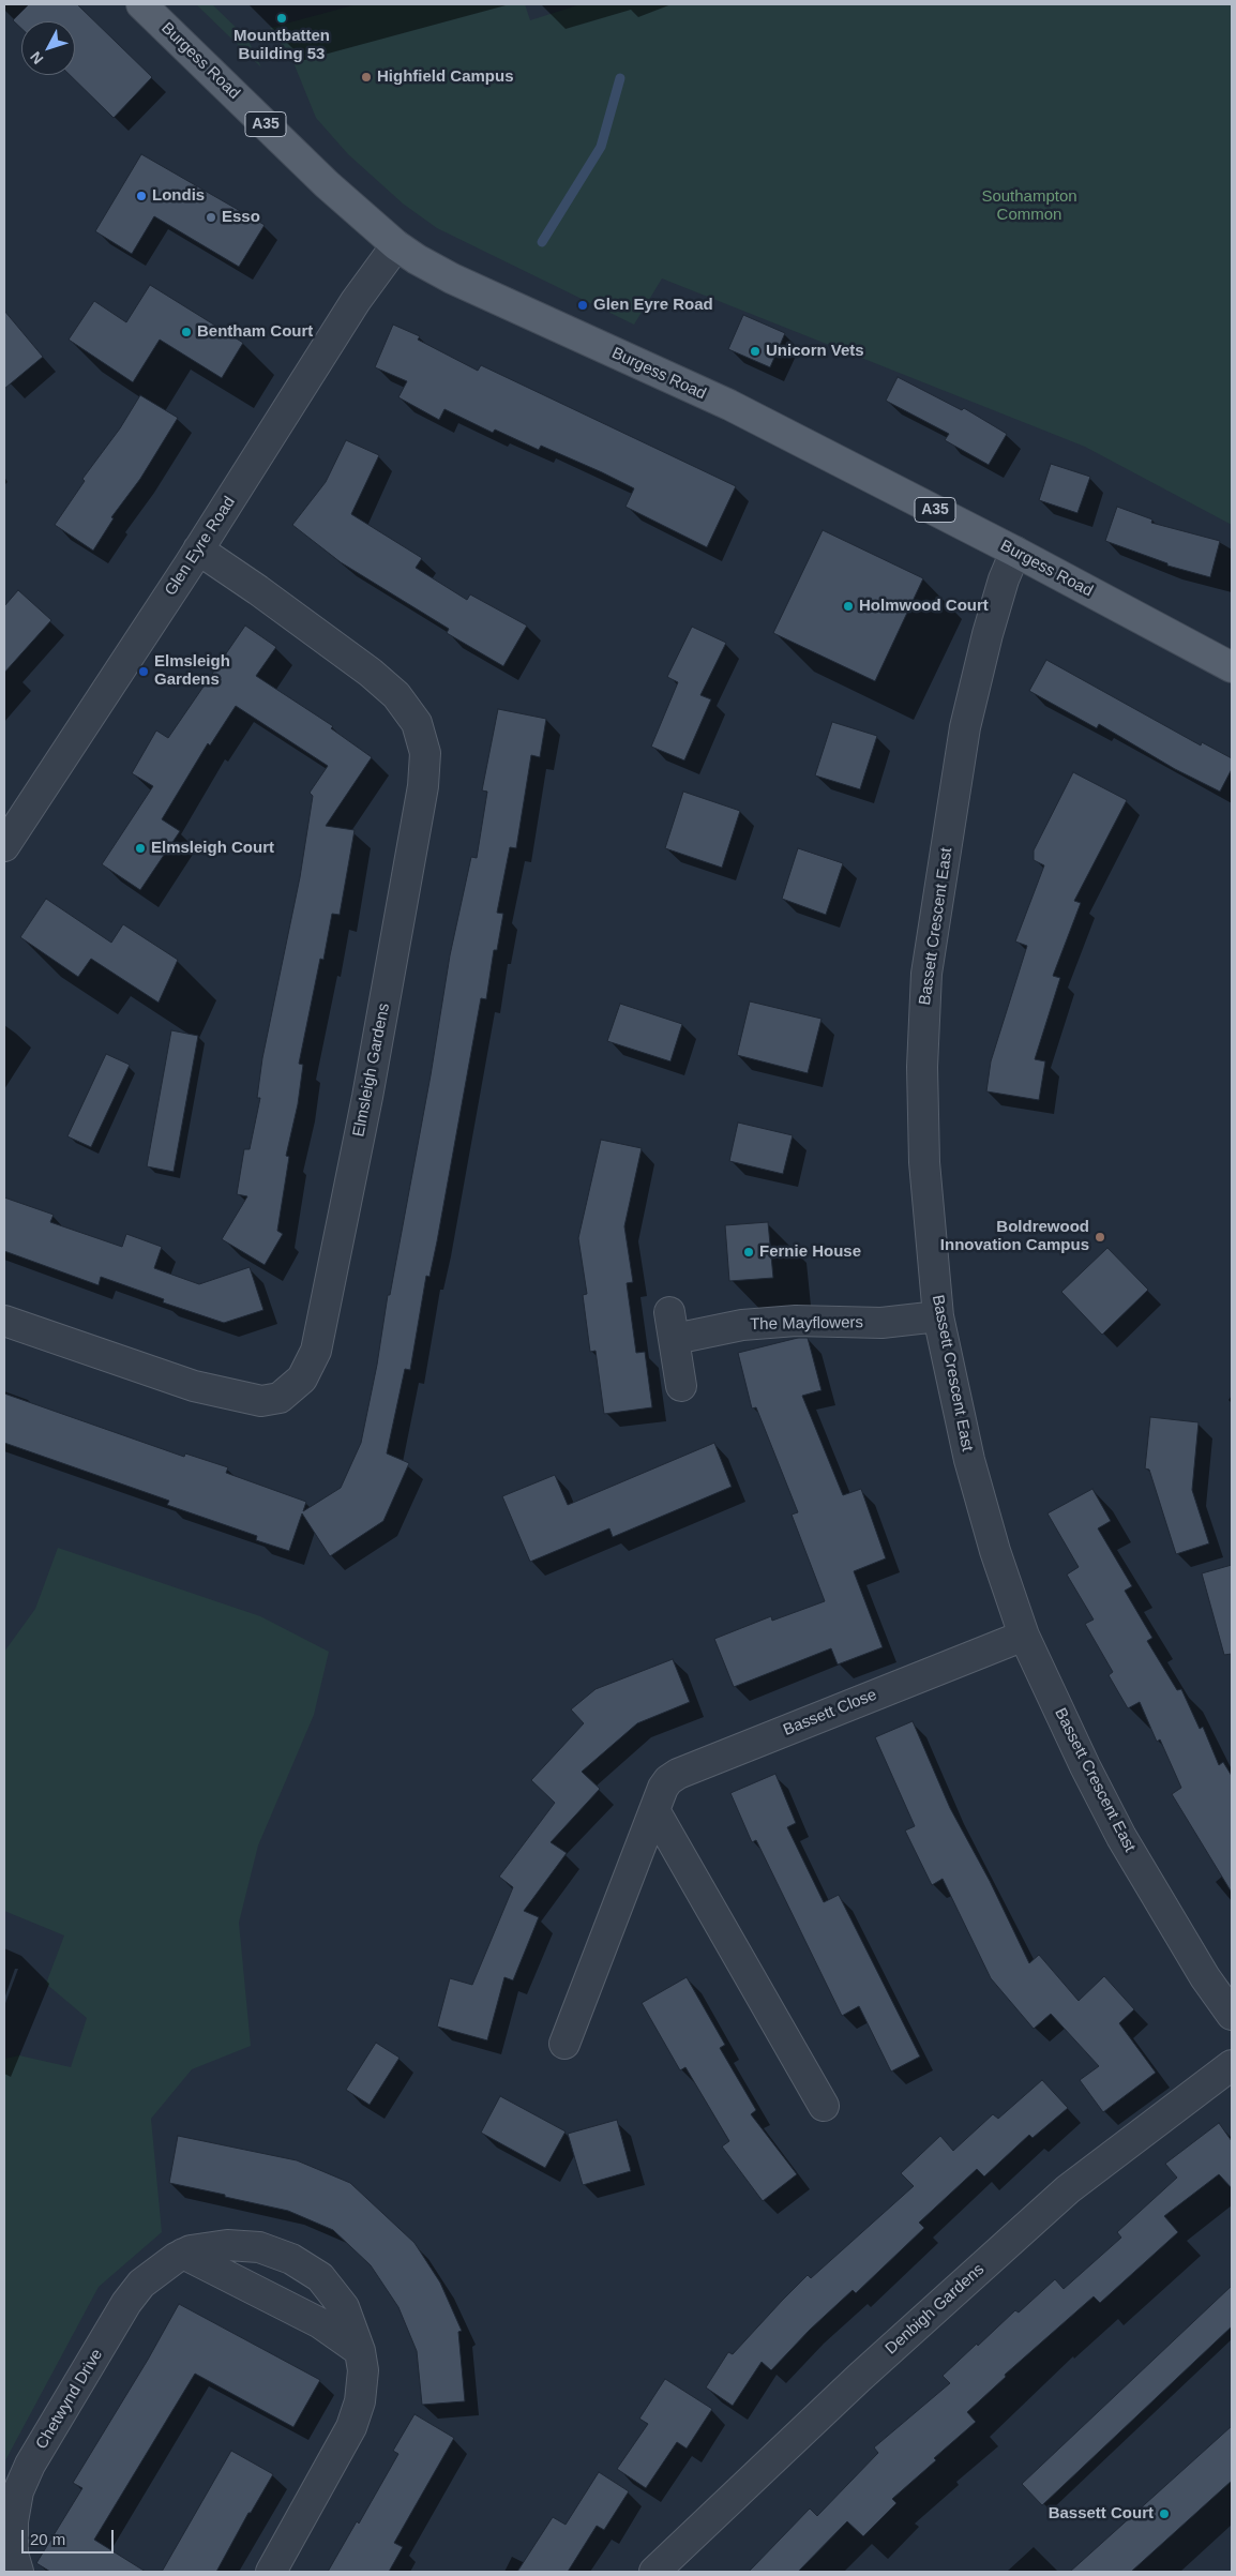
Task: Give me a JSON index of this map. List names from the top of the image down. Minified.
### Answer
{"streets":{"main road":["Burgess Road","A35"],"street":["Glen Eyre Road","Bassett Crescent East","Elmsleigh Gardens","The Mayflowers","Bassett Close","Denbigh Gardens","Chetwynd Drive"]},"crossings":[["Burgess Road","Glen Eyre Road"],["Burgess Road","Bassett Crescent East"],["Glen Eyre Road","Elmsleigh Gardens"],["Bassett Crescent East","The Mayflowers"],["Bassett Crescent East","Bassett Close"]],"parks":["Southampton Common"],"places":["Mountbatten Building 53","Highfield Campus","Londis","Esso","Glen Eyre Road","Bentham Court","Unicorn Vets","Holmwood Court","Elmsleigh Gardens","Elmsleigh Court","Boldrewood Innovation Campus","Fernie House","Bassett Court"],"scale_bar":"20 m","north":"bottom left"}
